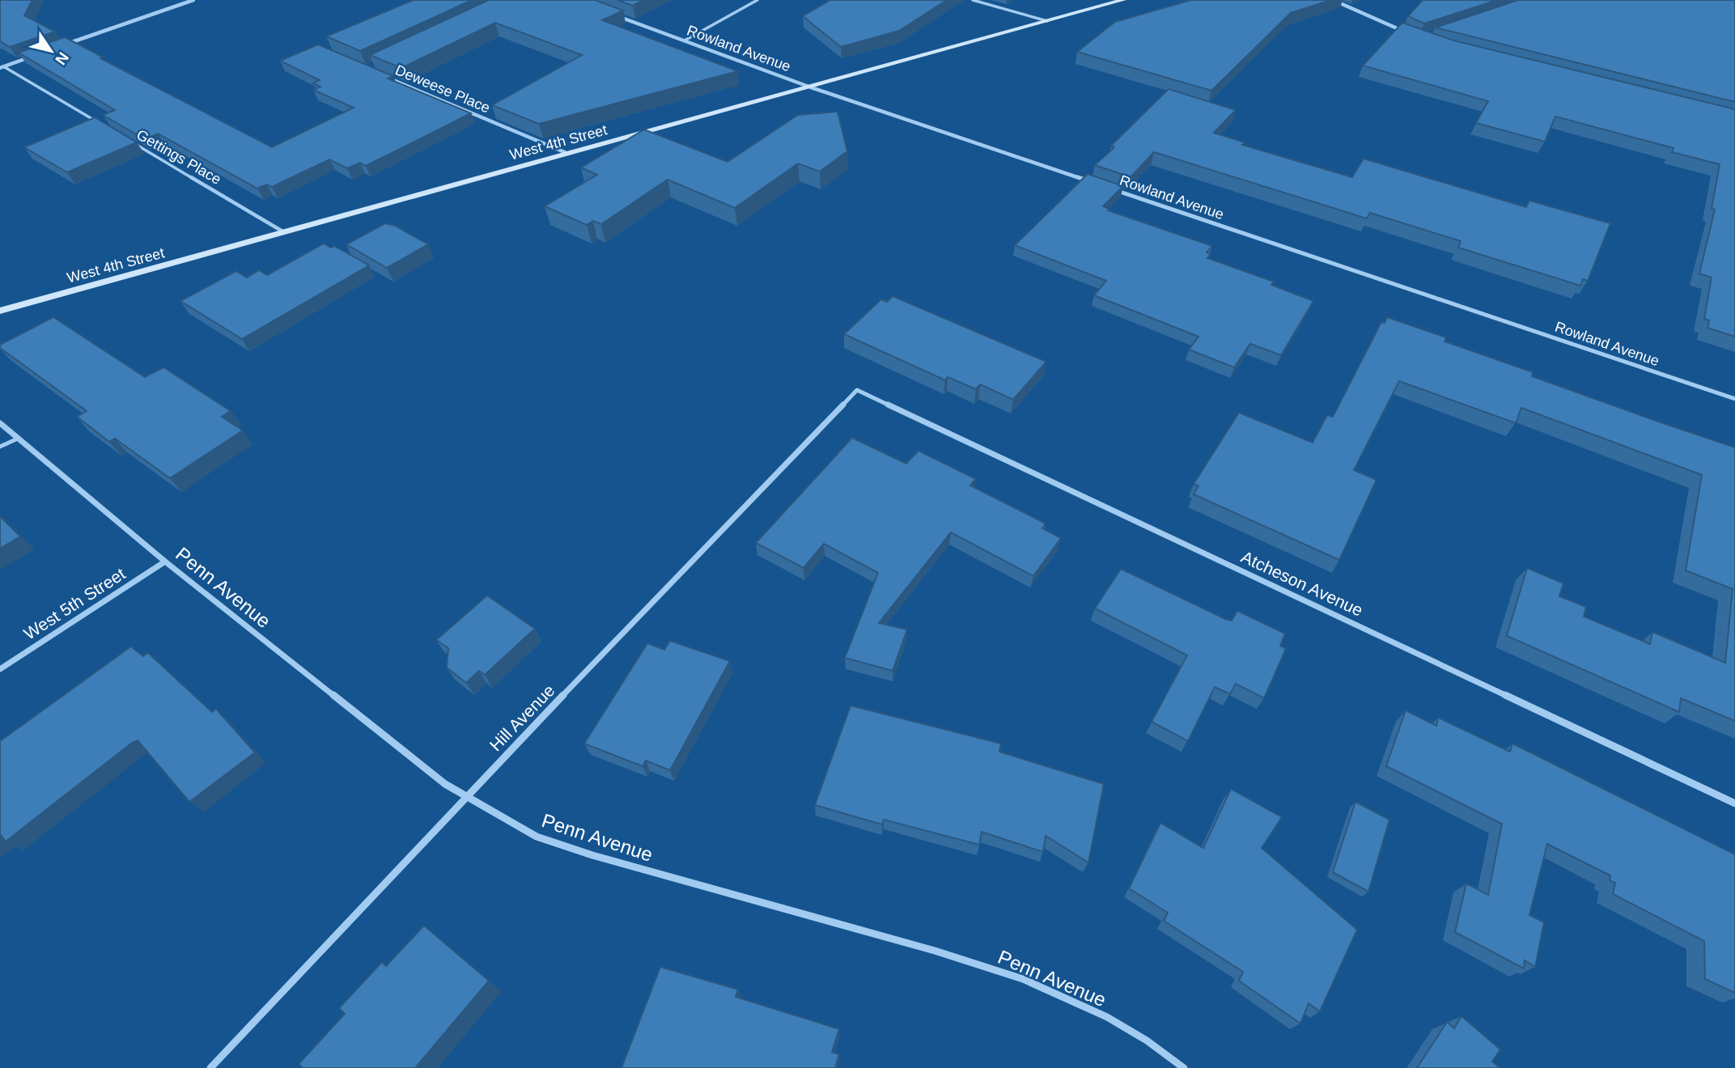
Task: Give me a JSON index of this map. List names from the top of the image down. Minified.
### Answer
{"streets":{"main road":["West 4th Street"],"street":["Rowland Avenue","Deweese Place","Atcheson Avenue","Penn Avenue","West 5th Street","Hill Avenue"],"lane":["Gettings Place"]},"crossings":[["Rowland Avenue","West 4th Street"],["Deweese Place","West 4th Street"],["West 4th Street","Gettings Place"],["Atcheson Avenue","Hill Avenue"],["Penn Avenue","West 5th Street"],["Penn Avenue","Hill Avenue"]],"north":"bottom right"}
